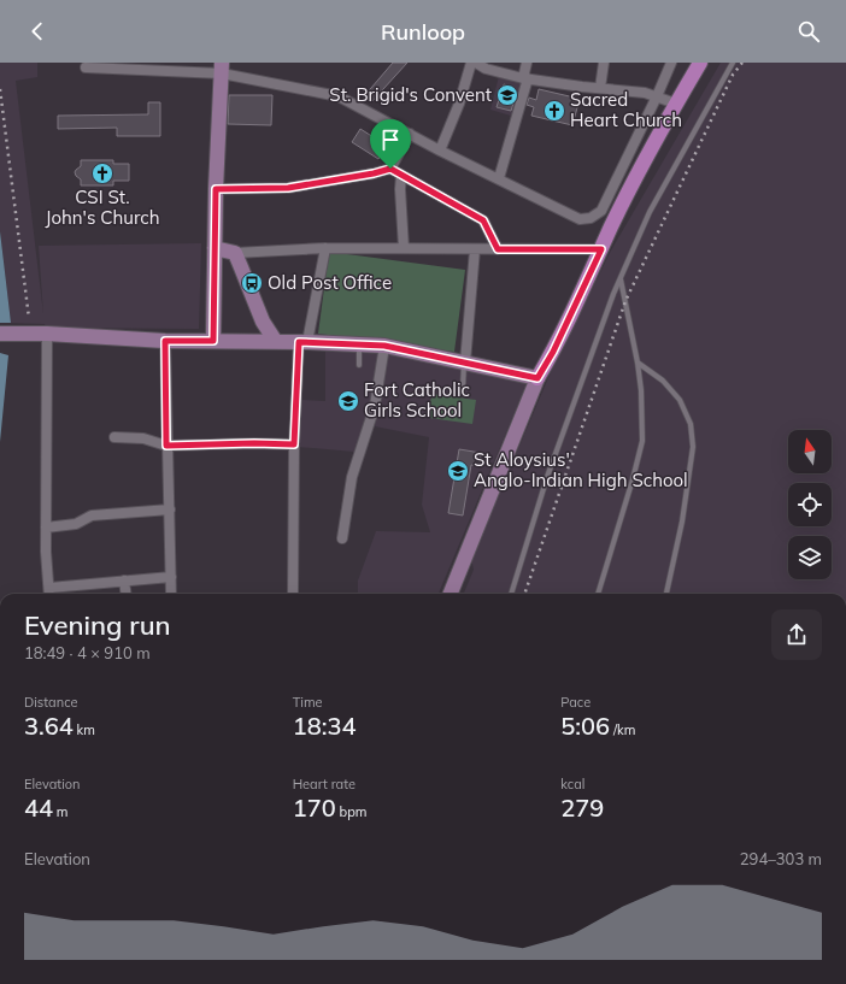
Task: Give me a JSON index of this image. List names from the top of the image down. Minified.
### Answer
{"places":{"school or university":["St. Brigid's Convent","Fort Catholic Girls School","St Aloysius' Anglo-Indian High School"],"church":["Sacred Heart Church","CSI St. John's Church"],"bus stop":["Old Post Office"]},"north":"top","page":{"header":"Runloop","heading":["Evening run","18:49 · 4 × 910 m"],"stats":[["Distance","3.64 km"],["Time","18:34"],["Pace","5:06 /km"],["Elevation","44 m"],["Heart rate","170 bpm"],["kcal","279"]],"chart":["Elevation","294–303 m"]}}
